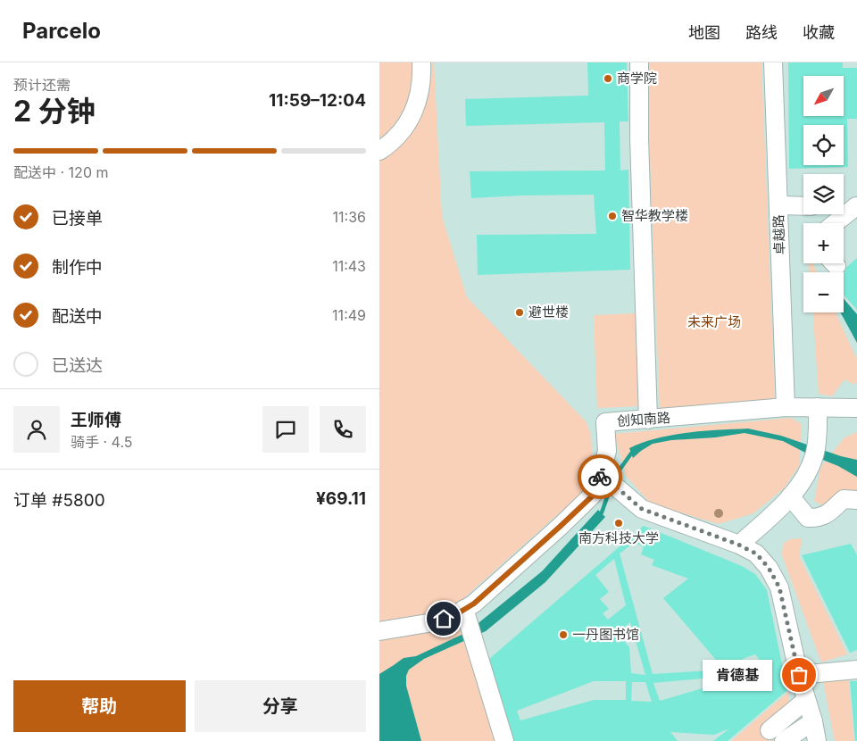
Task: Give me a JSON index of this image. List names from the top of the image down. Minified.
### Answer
{"streets":{"street":["卓越路","创知南路"]},"crossings":[["卓越路","创知南路"]],"parks":["未来广场"],"places":["商学院","智华教学楼","避世楼","南方科技大学","一丹图书馆","肯德基"],"north":"bottom left","page":{"header":"Parcelo","nav":["地图","路线","收藏"],"heading":["2 分钟","预计还需","11:59–12:04"],"panel":["王师傅","骑手 · 4.5","订单 #5800","¥69.11"],"map_buttons":["+","−"],"bar":"配送中 · 120 m","list":[["已接单","11:36"],["制作中","11:43"],["配送中","11:49"],"已送达"],"bubble":"肯德基","buttons":["帮助","分享"]}}
